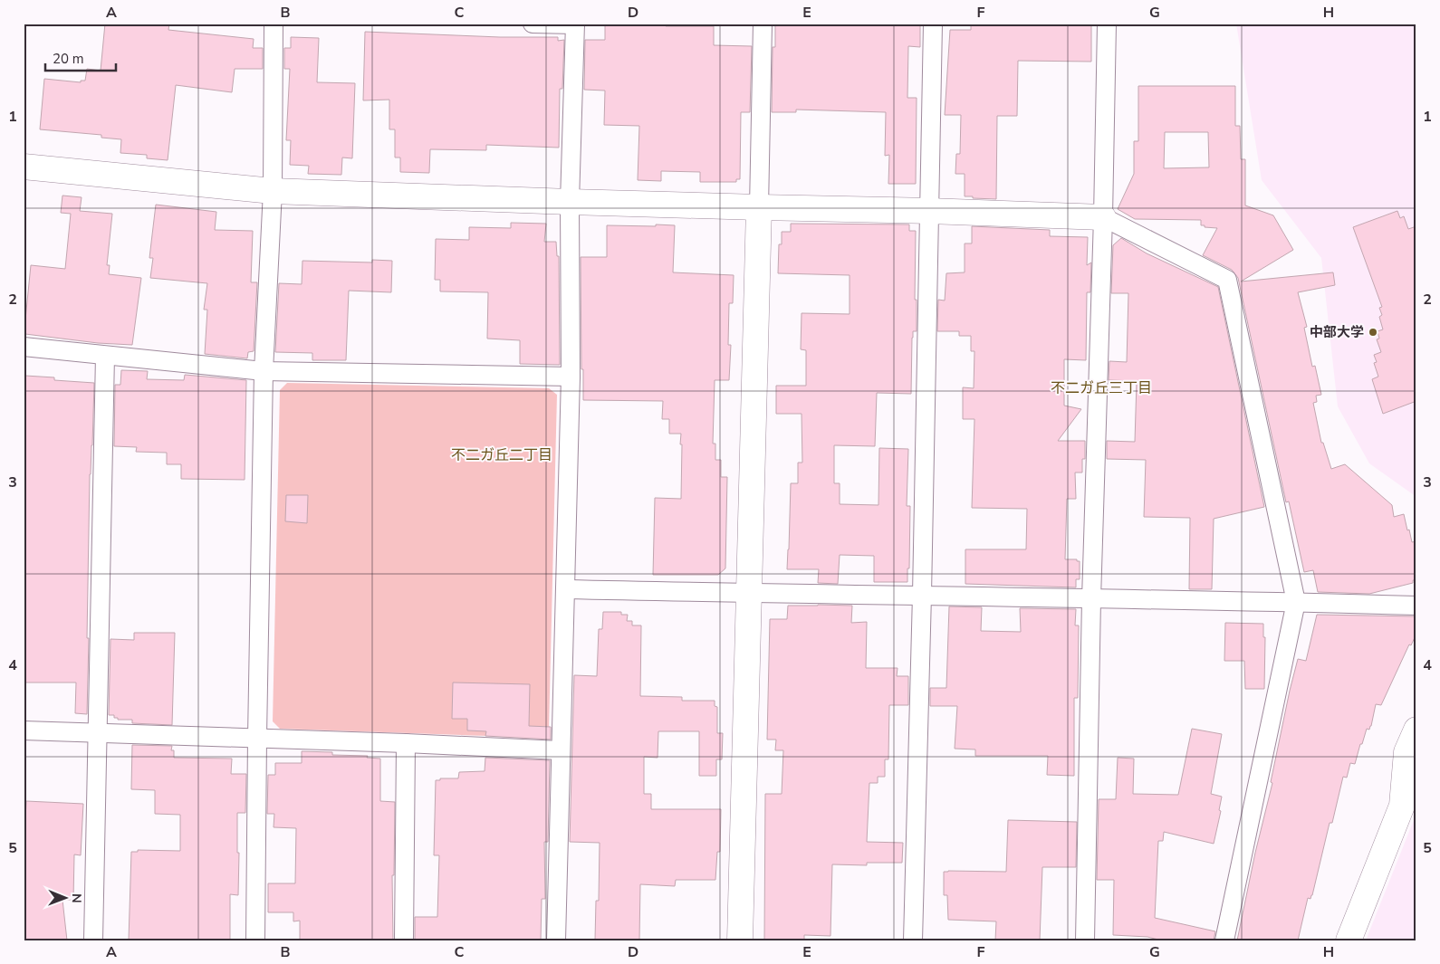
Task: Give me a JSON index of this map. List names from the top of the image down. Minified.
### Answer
{"districts":["不二ガ丘三丁目","不二ガ丘二丁目"],"places":["中部大学"],"scale_bar":"20 m","north":"right","grid":{"columns":["A","B","C","D","E","F","G","H"],"rows":["1","2","3","4","5"]}}
